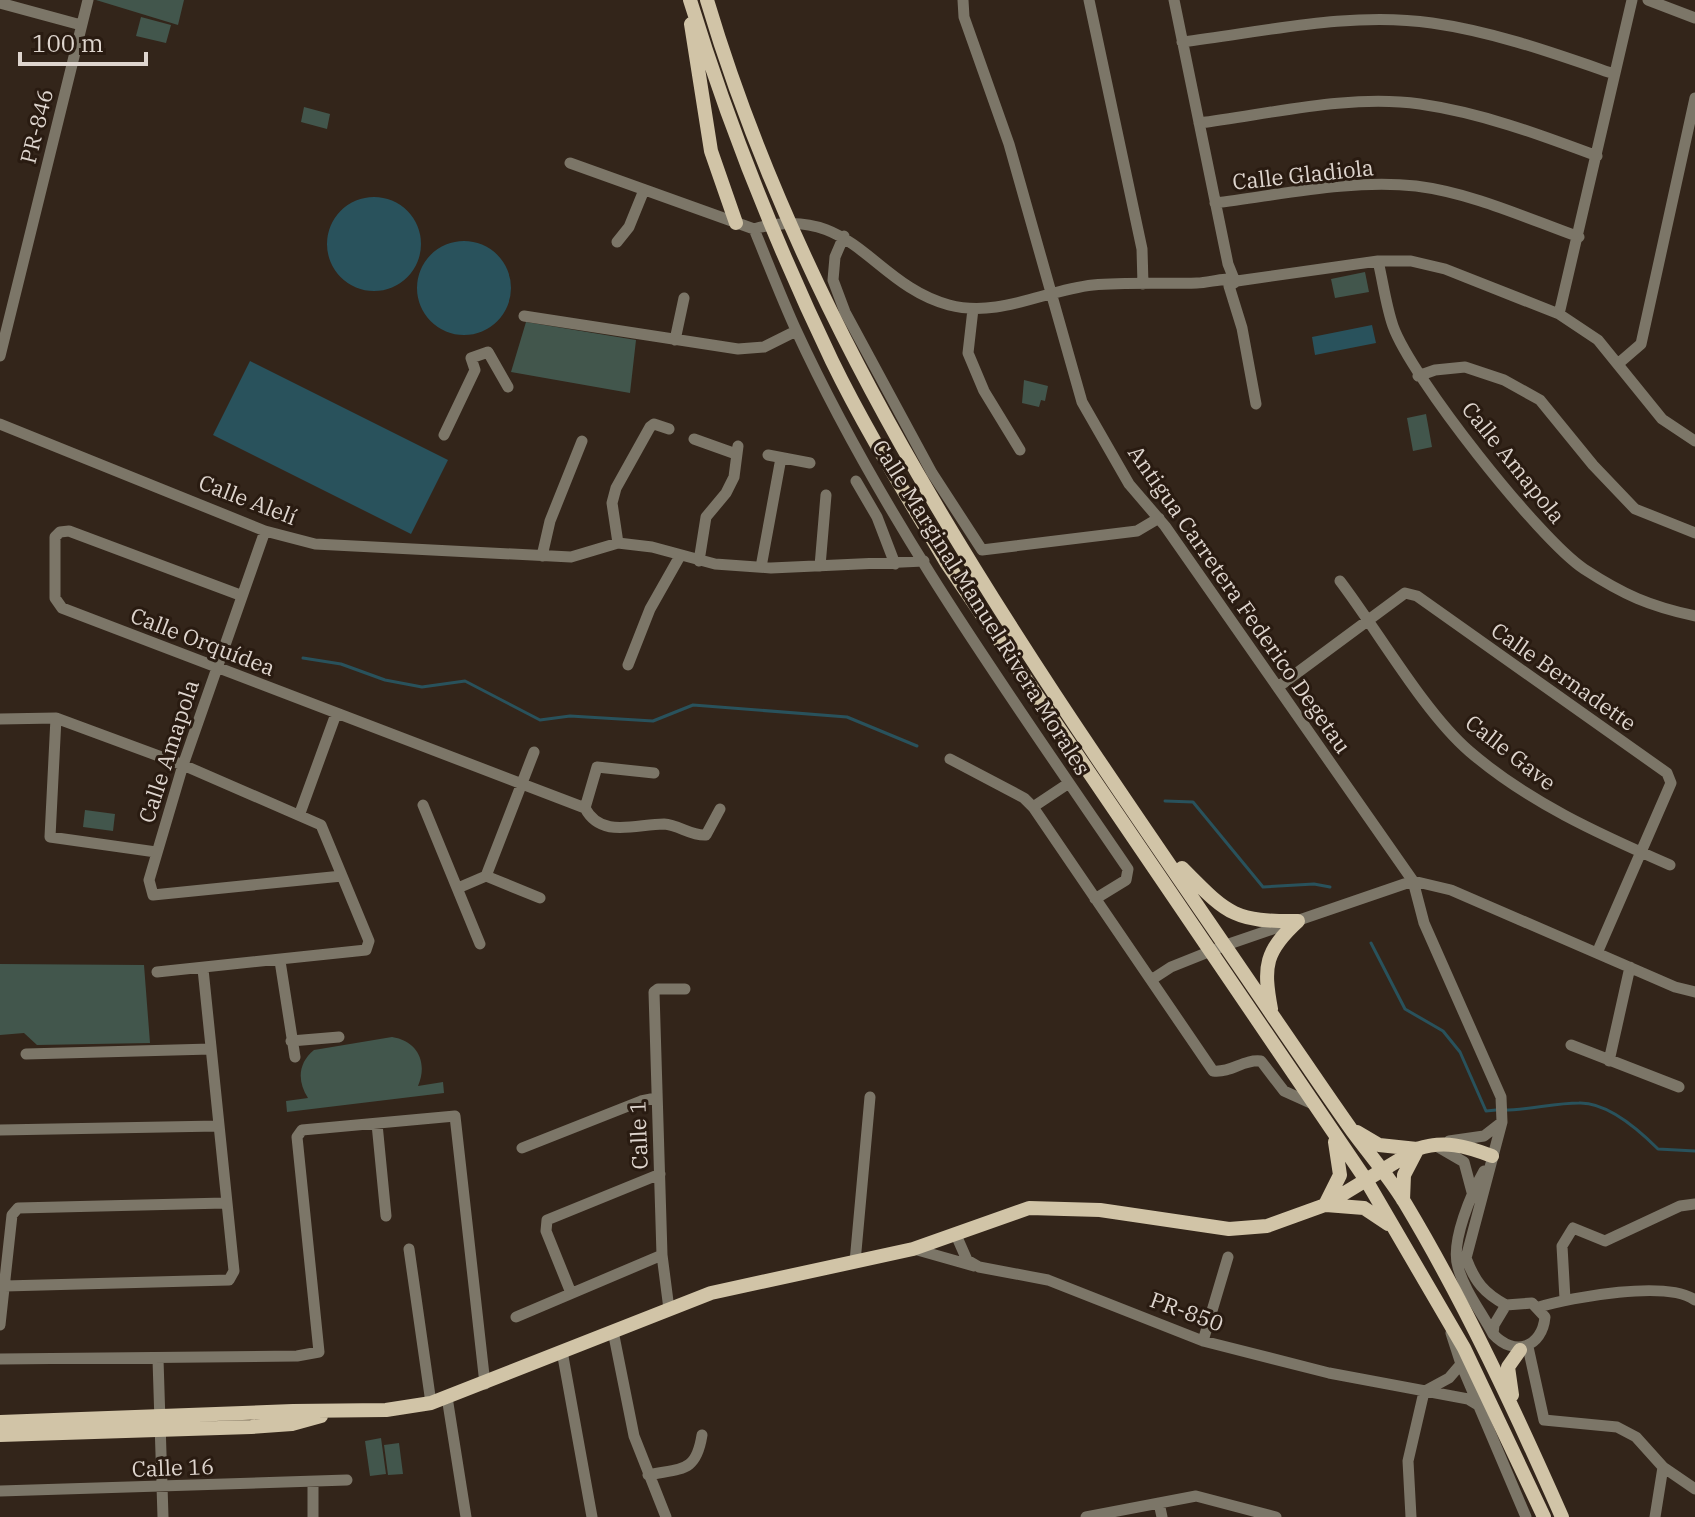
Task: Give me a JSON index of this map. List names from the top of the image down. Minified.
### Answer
{"streets":{"street":["PR-846","Calle Gladiola","Calle Amapola","Calle Alelí","Antigua Carretera Federico Degetau","Calle Marginal Manuel Rivera Morales","Calle Orquídea","Calle Bernadette","Calle Gave","Calle 1","PR-850","Calle 16"]},"crossings":[["Calle Amapola","Calle Alelí"],["Calle Amapola","Calle Orquídea"],["Antigua Carretera Federico Degetau","Calle Bernadette"],["Calle Bernadette","Calle Gave"]],"scale_bar":"100 m"}
